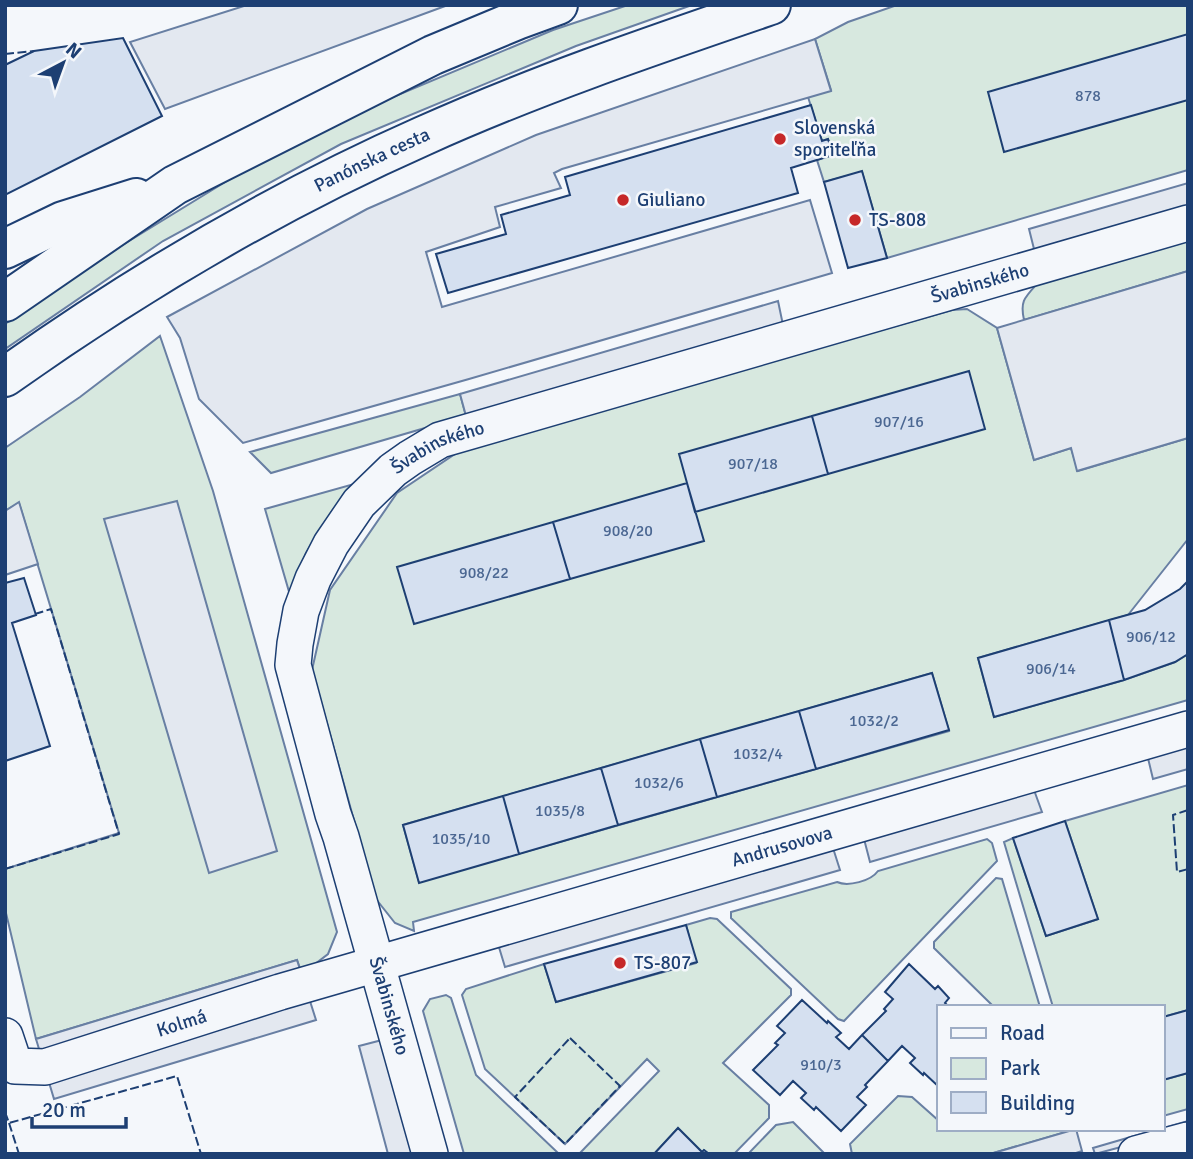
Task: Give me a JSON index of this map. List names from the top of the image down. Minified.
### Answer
{"streets":{"main road":["Panónska cesta"],"street":["Švabinského","Andrusovova","Kolmá"]},"crossings":[["Švabinského","Andrusovova"],["Švabinského","Kolmá"],["Andrusovova","Kolmá"]],"places":["Slovenská sporiteľňa","Giuliano","TS-808","TS-807"],"house_numbers":["878","907/16","907/18","908/20","908/22","906/12","906/14","1032/2","1032/4","1032/6","1035/8","1035/10","910/3"],"legend":["Road","Park","Building"],"scale_bar":"20 m","north":"top right"}
